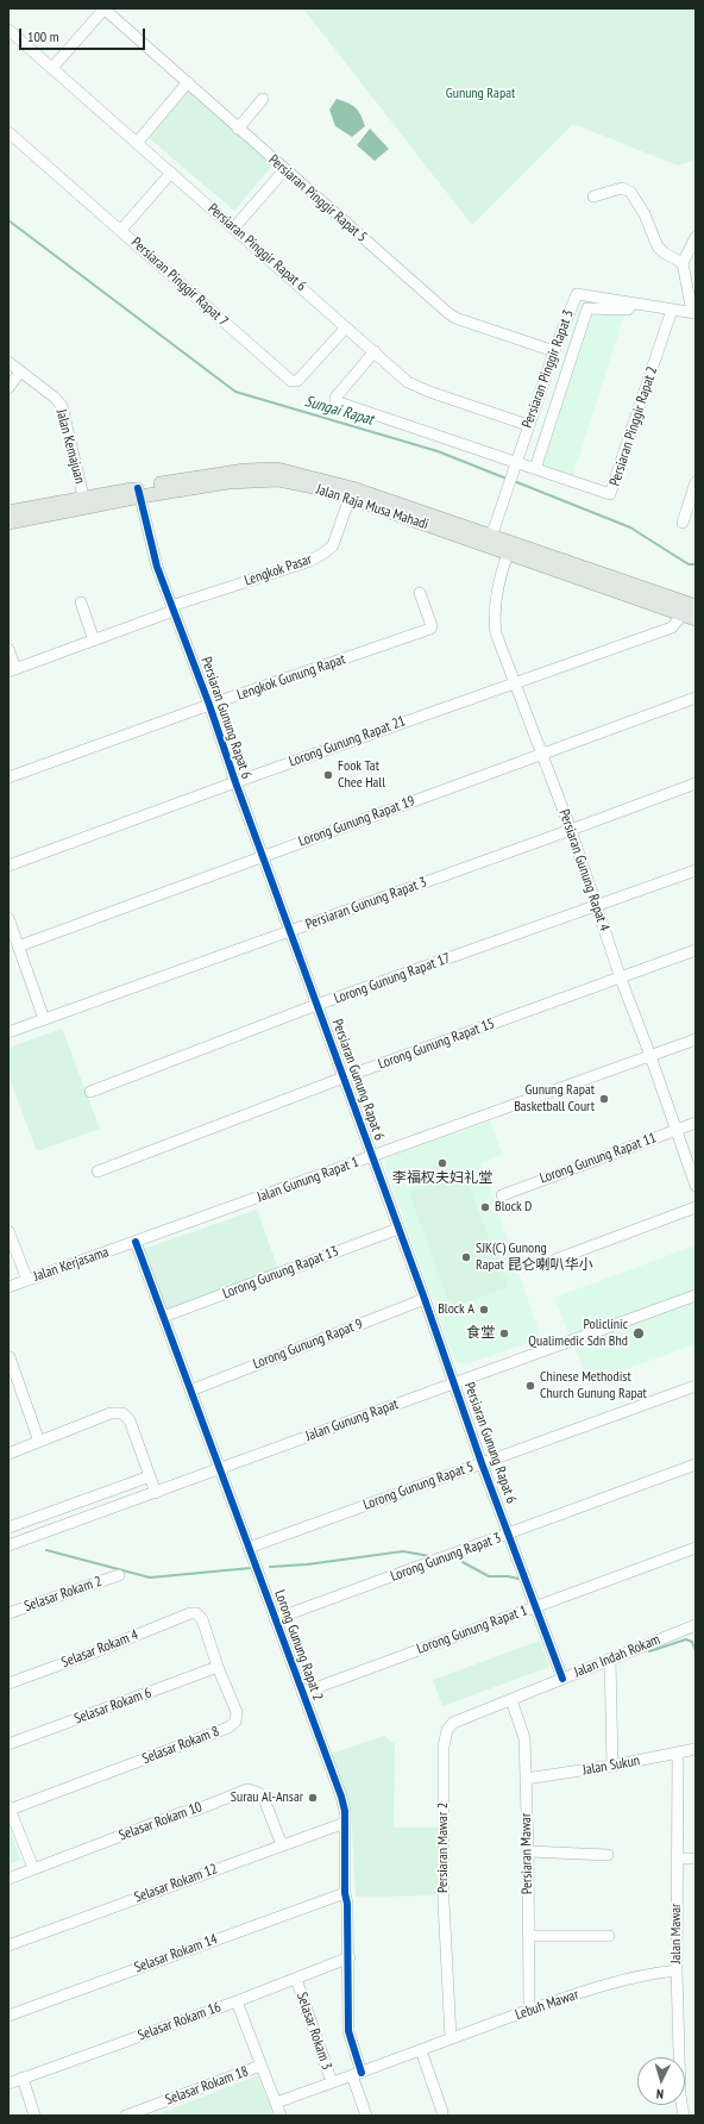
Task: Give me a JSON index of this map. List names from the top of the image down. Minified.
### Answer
{"streets":{"main road":["Jalan Raja Musa Mahadi"],"street":["Persiaran Pinggir Rapat 5","Persiaran Pinggir Rapat 6","Persiaran Pinggir Rapat 7","Persiaran Pinggir Rapat 3","Persiaran Pinggir Rapat 2","Jalan Kemajuan","Lengkok Pasar","Lengkok Gunung Rapat","Persiaran Gunung Rapat 6","Lorong Gunung Rapat 21","Lorong Gunung Rapat 19","Persiaran Gunung Rapat 4","Persiaran Gunung Rapat 3","Lorong Gunung Rapat 17","Lorong Gunung Rapat 15","Lorong Gunung Rapat 11","Jalan Gunung Rapat 1","Jalan Kerjasama","Lorong Gunung Rapat 13","Lorong Gunung Rapat 9","Jalan Gunung Rapat","Lorong Gunung Rapat 5","Lorong Gunung Rapat 3","Selasar Rokam 2","Lorong Gunung Rapat 1","Lorong Gunung Rapat 2","Selasar Rokam 4","Jalan Indah Rokam","Selasar Rokam 6","Selasar Rokam 8","Jalan Sukun","Selasar Rokam 10","Persiaran Mawar 2","Persiaran Mawar","Selasar Rokam 12","Jalan Mawar","Selasar Rokam 14","Lebuh Mawar","Selasar Rokam 16","Selasar Rokam 3","Selasar Rokam 18"]},"crossings":[["Persiaran Pinggir Rapat 5","Persiaran Pinggir Rapat 3"],["Persiaran Pinggir Rapat 6","Persiaran Pinggir Rapat 7"],["Persiaran Pinggir Rapat 6","Persiaran Pinggir Rapat 3"],["Persiaran Pinggir Rapat 6","Persiaran Pinggir Rapat 2"],["Persiaran Pinggir Rapat 3","Persiaran Pinggir Rapat 2"],["Persiaran Pinggir Rapat 3","Jalan Raja Musa Mahadi"],["Jalan Kemajuan","Jalan Raja Musa Mahadi"],["Jalan Raja Musa Mahadi","Lengkok Pasar"],["Jalan Raja Musa Mahadi","Persiaran Gunung Rapat 6"],["Jalan Raja Musa Mahadi","Lorong Gunung Rapat 21"],["Jalan Raja Musa Mahadi","Persiaran Gunung Rapat 4"],["Lengkok Pasar","Persiaran Gunung Rapat 6"],["Lengkok Gunung Rapat","Persiaran Gunung Rapat 6"],["Persiaran Gunung Rapat 6","Lorong Gunung Rapat 21"],["Persiaran Gunung Rapat 6","Lorong Gunung Rapat 19"],["Persiaran Gunung Rapat 6","Persiaran Gunung Rapat 3"],["Persiaran Gunung Rapat 6","Lorong Gunung Rapat 17"],["Persiaran Gunung Rapat 6","Lorong Gunung Rapat 15"],["Persiaran Gunung Rapat 6","Jalan Gunung Rapat 1"],["Persiaran Gunung Rapat 6","Lorong Gunung Rapat 13"],["Persiaran Gunung Rapat 6","Lorong Gunung Rapat 9"],["Persiaran Gunung Rapat 6","Jalan Gunung Rapat"],["Persiaran Gunung Rapat 6","Lorong Gunung Rapat 5"],["Persiaran Gunung Rapat 6","Lorong Gunung Rapat 3"],["Persiaran Gunung Rapat 6","Lorong Gunung Rapat 1"],["Persiaran Gunung Rapat 6","Jalan Indah Rokam"],["Lorong Gunung Rapat 21","Persiaran Gunung Rapat 4"],["Lorong Gunung Rapat 19","Persiaran Gunung Rapat 4"],["Persiaran Gunung Rapat 4","Persiaran Gunung Rapat 3"],["Persiaran Gunung Rapat 4","Lorong Gunung Rapat 17"],["Persiaran Gunung Rapat 4","Lorong Gunung Rapat 15"],["Persiaran Gunung Rapat 4","Lorong Gunung Rapat 11"],["Persiaran Gunung Rapat 4","Jalan Gunung Rapat 1"],["Jalan Gunung Rapat 1","Jalan Kerjasama"],["Jalan Gunung Rapat 1","Lorong Gunung Rapat 2"],["Jalan Kerjasama","Lorong Gunung Rapat 2"],["Lorong Gunung Rapat 13","Lorong Gunung Rapat 2"],["Lorong Gunung Rapat 9","Lorong Gunung Rapat 2"],["Jalan Gunung Rapat","Lorong Gunung Rapat 2"],["Lorong Gunung Rapat 5","Lorong Gunung Rapat 2"],["Lorong Gunung Rapat 3","Lorong Gunung Rapat 2"],["Lorong Gunung Rapat 1","Lorong Gunung Rapat 2"],["Lorong Gunung Rapat 2","Selasar Rokam 12"],["Lorong Gunung Rapat 2","Selasar Rokam 14"],["Lorong Gunung Rapat 2","Lebuh Mawar"],["Lorong Gunung Rapat 2","Selasar Rokam 16"],["Selasar Rokam 4","Selasar Rokam 8"],["Jalan Indah Rokam","Persiaran Mawar 2"],["Jalan Indah Rokam","Persiaran Mawar"],["Selasar Rokam 6","Selasar Rokam 8"],["Jalan Sukun","Persiaran Mawar"],["Jalan Sukun","Jalan Mawar"],["Selasar Rokam 10","Selasar Rokam 12"],["Persiaran Mawar 2","Persiaran Mawar"],["Persiaran Mawar 2","Lebuh Mawar"],["Persiaran Mawar","Lebuh Mawar"],["Jalan Mawar","Lebuh Mawar"],["Lebuh Mawar","Selasar Rokam 3"],["Selasar Rokam 16","Selasar Rokam 3"]],"water":["Sungai Rapat"],"parks":["Gunung Rapat"],"places":["Fook Tat Chee Hall","Gunung Rapat Basketball Court","李福权夫妇礼堂","Block D","SJK(C) Gunong Rapat 昆仑喇叭华小","Block A","食堂","Policlinic Qualimedic Sdn Bhd","Chinese Methodist Church Gunung Rapat","Surau Al-Ansar"],"scale_bar":"100 m","north":"bottom"}
